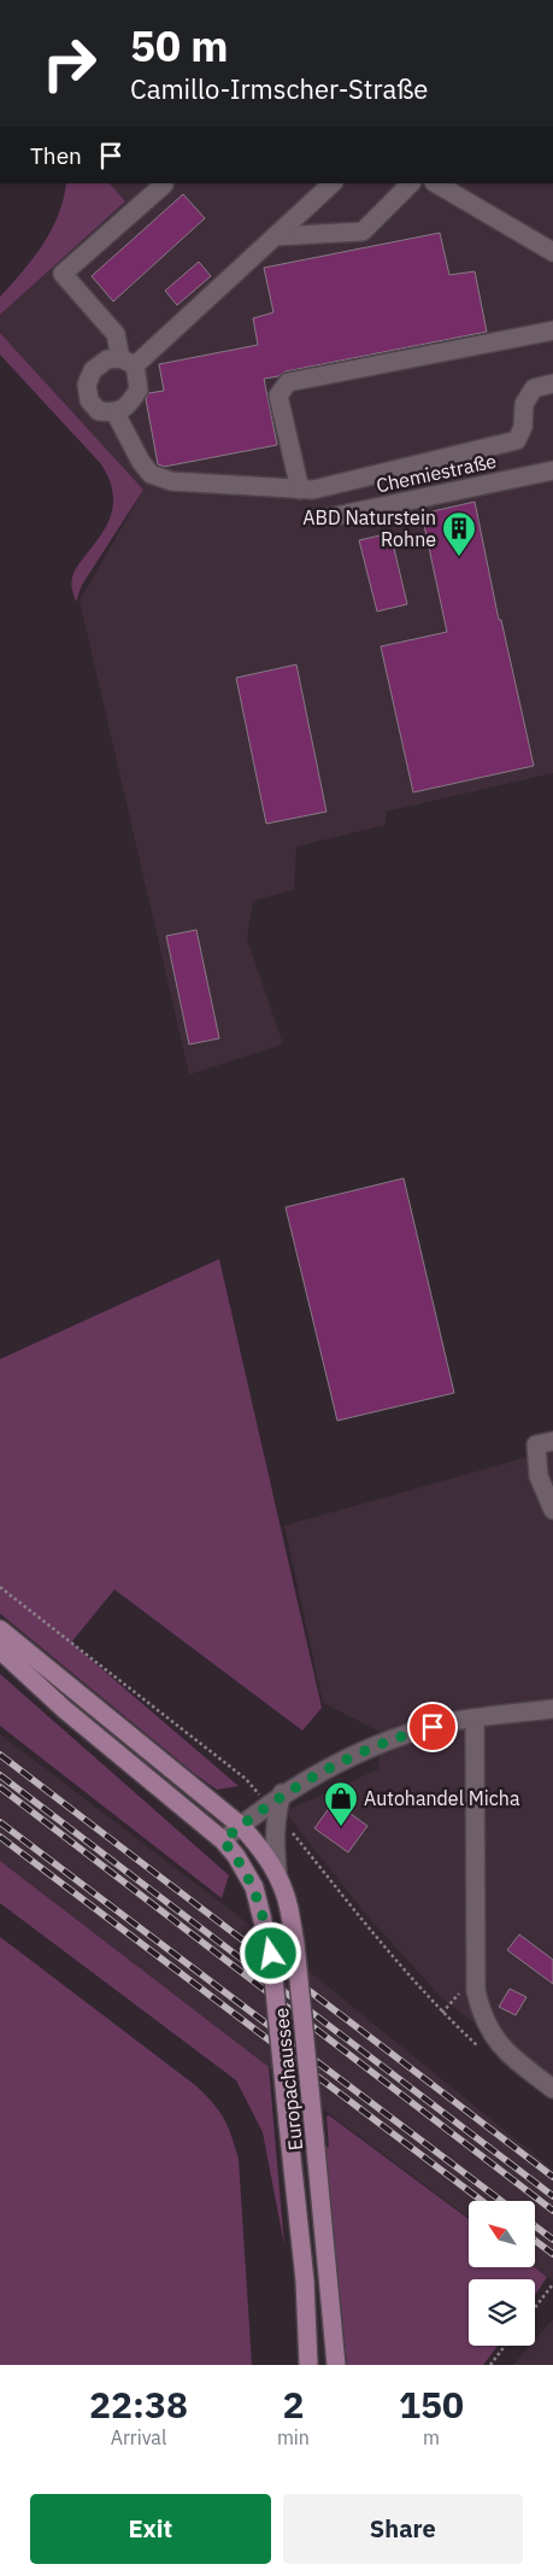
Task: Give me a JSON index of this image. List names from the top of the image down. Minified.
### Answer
{"streets":{"main road":["Europachaussee"],"street":["Chemiestraße"]},"places":{"building":["ABD Naturstein Rohne"],"shop":["Autohandel Micha"]},"north":"top left","page":{"turn":["50 m","Camillo-Irmscher-Straße"],"then":"Then","eta":["22:38","Arrival","2","min","150","m"],"buttons":["Exit","Share"]}}
